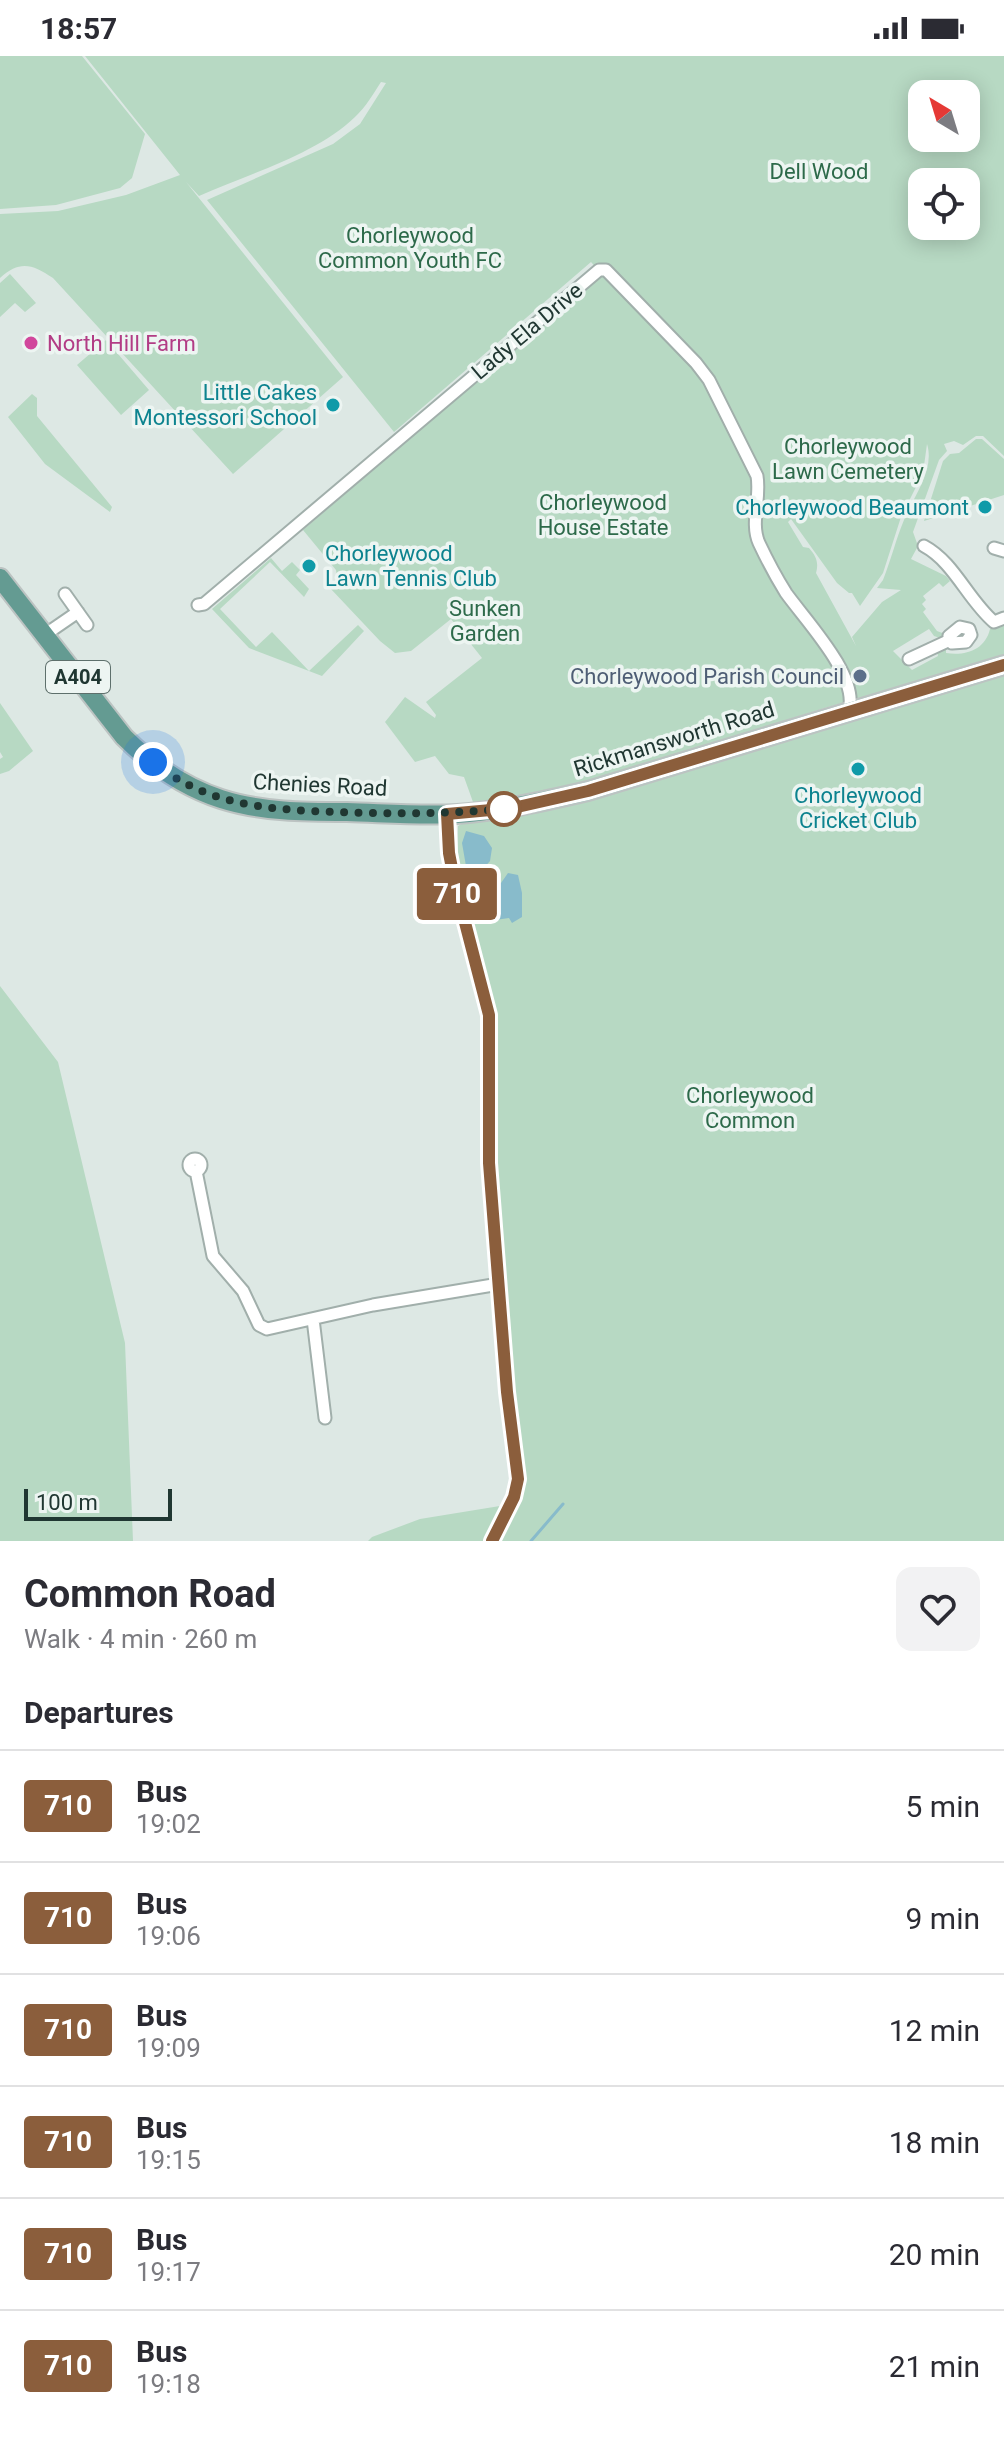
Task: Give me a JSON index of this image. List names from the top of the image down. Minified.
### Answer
{"streets":{"main road":["A404","Rickmansworth Road","Chenies Road"],"street":["Lady Ela Drive"]},"crossings":[["Lady Ela Drive","Rickmansworth Road"],["Rickmansworth Road","Chenies Road"]],"parks":["Dell Wood","Chorleywood Common Youth FC","Chorleywood Lawn Cemetery","Chorleywood House Estate","Sunken Garden","Chorleywood Common"],"places":["North Hill Farm","Little Cakes Montessori School","Chorleywood Beaumont","Chorleywood Lawn Tennis Club","Chorleywood Parish Council","Chorleywood Cricket Club"],"lines":["bus line 710"],"scale_bar":"100 m","north":"top left","page":{"status":"18:57","on_map":"710","scale":"100 m","heading":[["Common Road","Walk · 4 min · 260 m"],"Departures"],"list":[{"mark":"710","name":"Bus","note":"19:02","value":"5 min"},{"mark":"710","name":"Bus","note":"19:06","value":"9 min"},{"mark":"710","name":"Bus","note":"19:09","value":"12 min"},{"mark":"710","name":"Bus","note":"19:15","value":"18 min"},{"mark":"710","name":"Bus","note":"19:17","value":"20 min"},{"mark":"710","name":"Bus","note":"19:18","value":"21 min"}]}}
